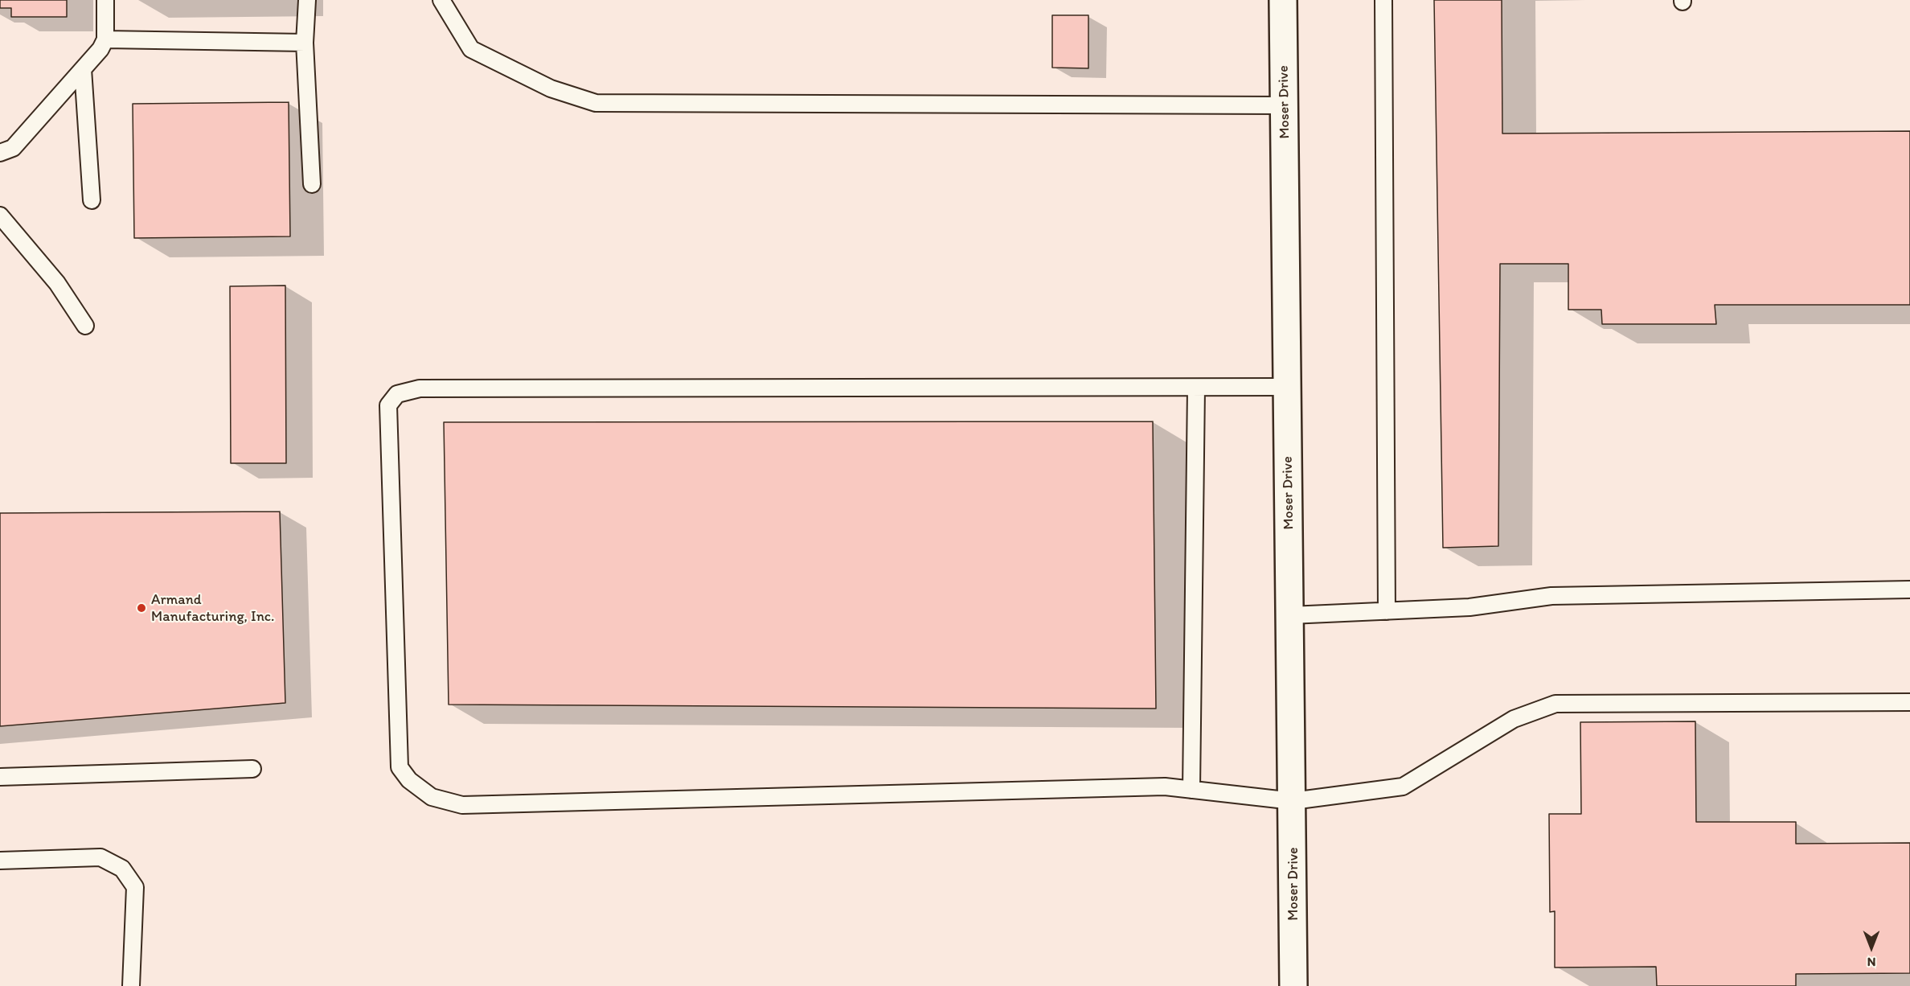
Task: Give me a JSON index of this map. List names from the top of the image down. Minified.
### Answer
{"streets":{"street":["Moser Drive"]},"places":["Armand Manufacturing, Inc."],"north":"bottom"}
